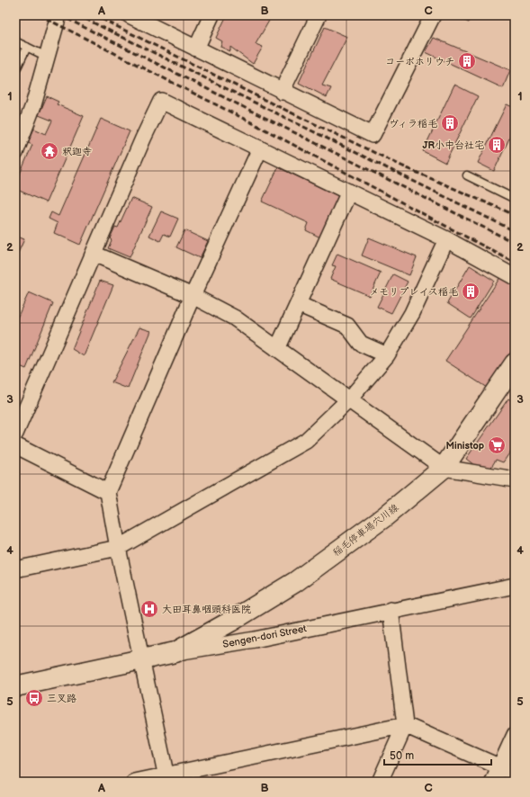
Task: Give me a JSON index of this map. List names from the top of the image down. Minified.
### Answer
{"streets":{"main road":["稲毛停車場穴川線","Sengen-dori Street"]},"crossings":[["稲毛停車場穴川線","Sengen-dori Street"]],"places":{"building":["コーポホリウチ","ヴィラ稲毛","JR小中台社宅","メモリプレイス稲毛"],"temple":["釈迦寺"],"supermarket":["Ministop"],"hospital":["大田耳鼻咽頭科医院"],"bus stop":["三叉路"]},"scale_bar":"50 m","grid":{"columns":["A","B","C"],"rows":["1","2","3","4","5"]}}
